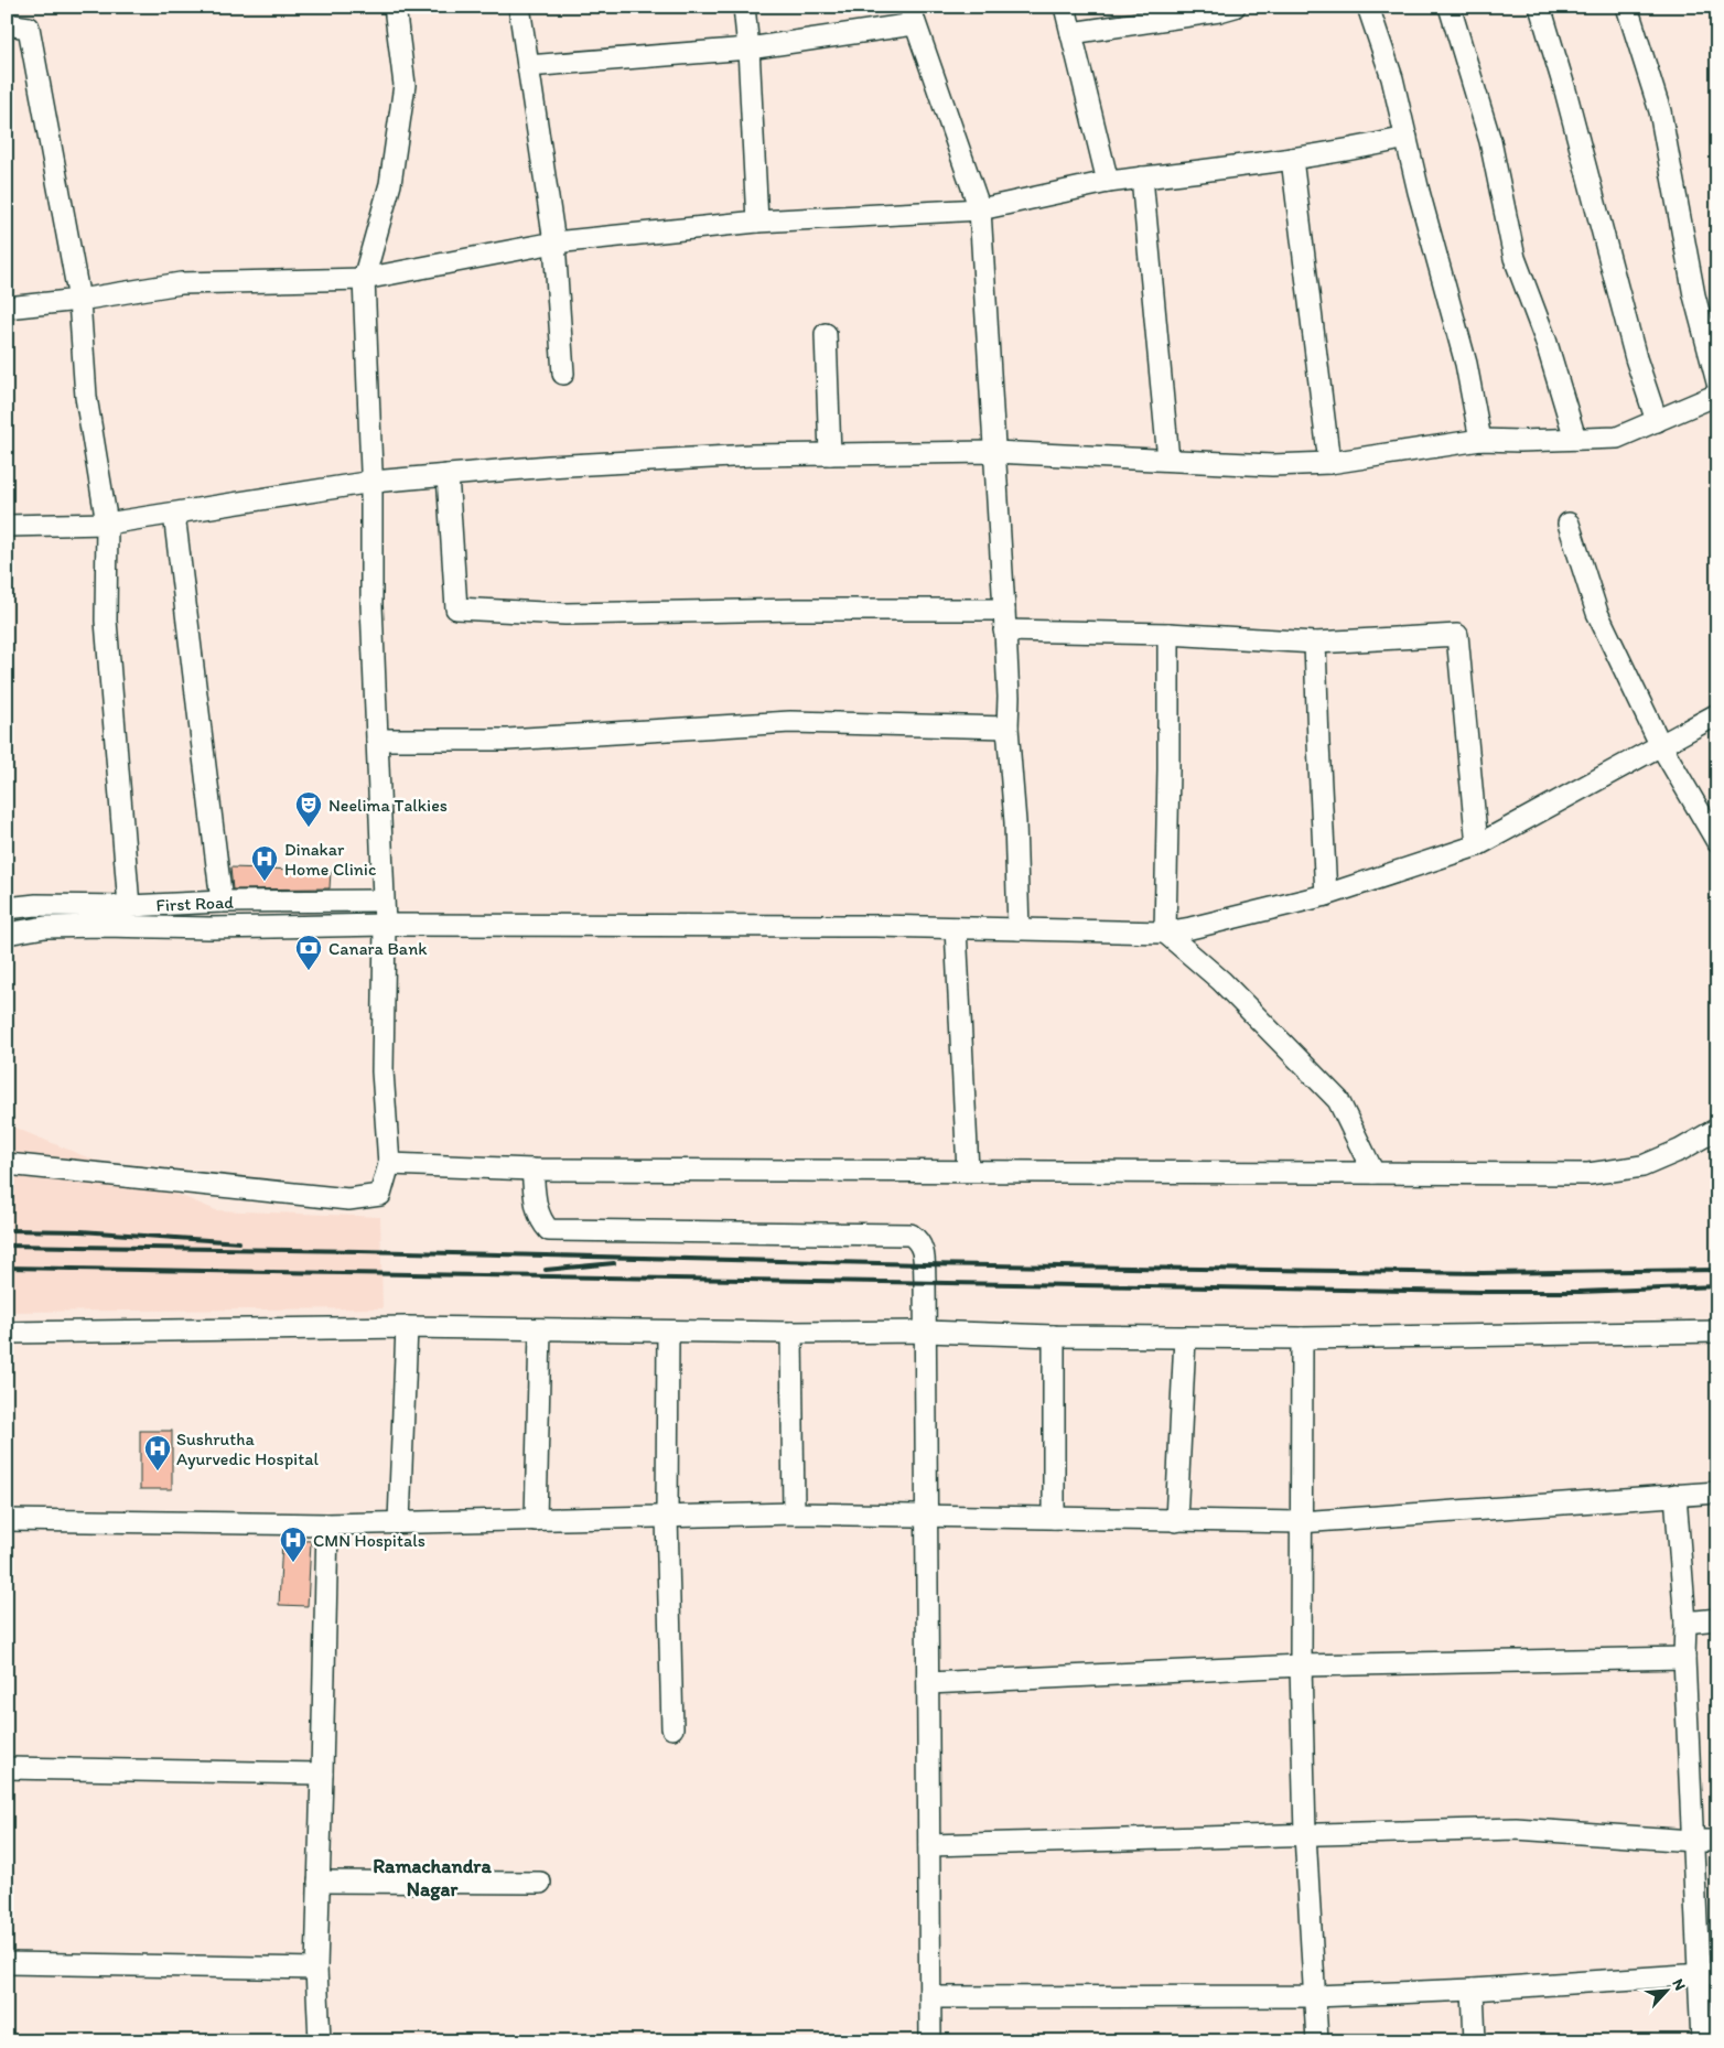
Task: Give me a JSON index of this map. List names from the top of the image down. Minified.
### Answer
{"streets":{"street":["First Road"]},"districts":["Ramachandra Nagar"],"places":{"theatre":["Neelima Talkies"],"hospital":["Dinakar Home Clinic","Sushrutha Ayurvedic Hospital","CMN Hospitals"],"bank":["Canara Bank"]},"north":"top right"}
